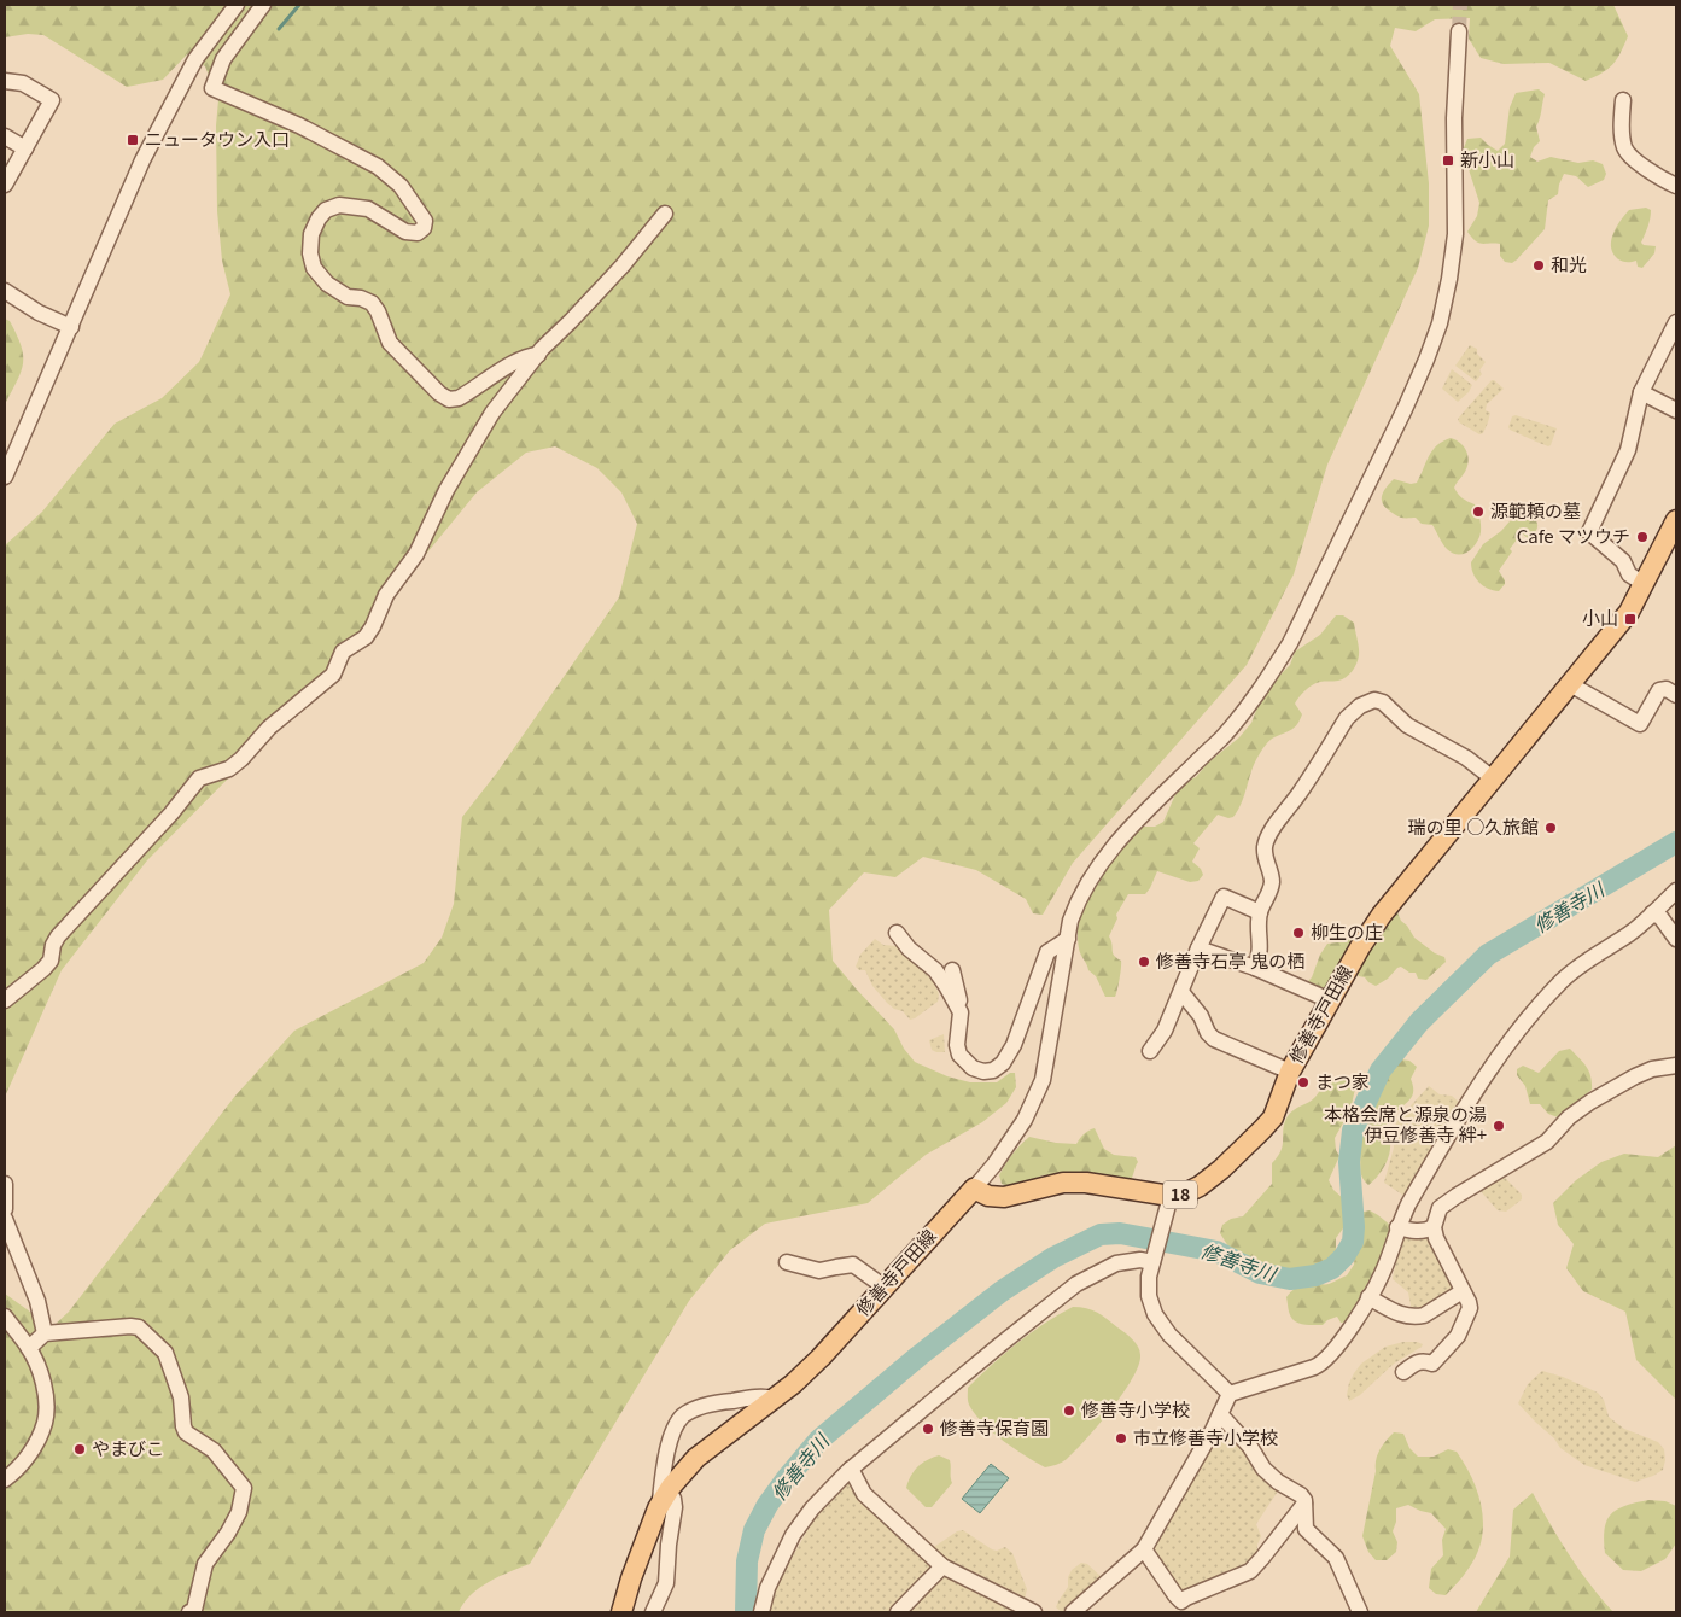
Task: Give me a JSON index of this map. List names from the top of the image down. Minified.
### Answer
{"streets":{"main road":["修善寺戸田線","18"]},"water":["修善寺川"],"places":{"transit":["ニュータウン入口","新小山","小山"],"other":["和光","源範頼の墓","Cafe マツウチ","瑞の里 ○久旅館","柳生の庄","修善寺石亭 鬼の栖","まつ家","本格会席と源泉の湯 伊豆修善寺 絆+","修善寺小学校","修善寺保育園","市立修善寺小学校","やまびこ"]}}
